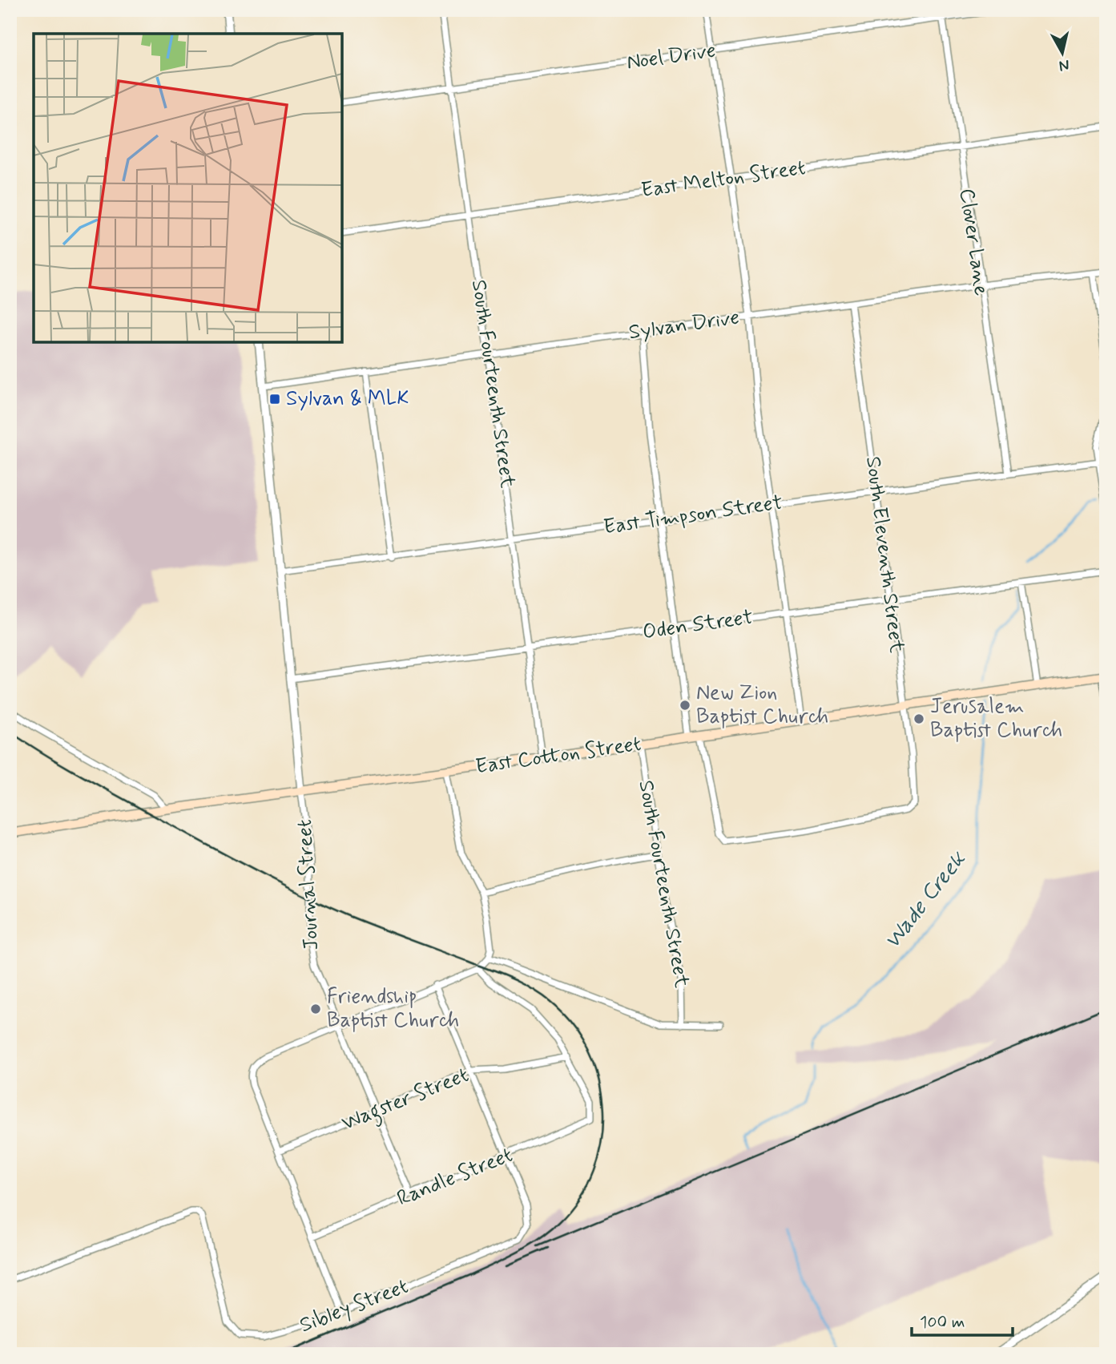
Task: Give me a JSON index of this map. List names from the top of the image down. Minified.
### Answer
{"streets":{"main road":["East Cotton Street"],"street":["Noel Drive","East Melton Street","Clover Lane","Sylvan Drive","South Fourteenth Street","East Timpson Street","South Eleventh Street","Oden Street","Journal Street","Wagster Street","Randle Street","Sibley Street"]},"crossings":[["Noel Drive","Clover Lane"],["Noel Drive","South Fourteenth Street"],["East Melton Street","Clover Lane"],["East Melton Street","South Fourteenth Street"],["Clover Lane","Sylvan Drive"],["Clover Lane","East Timpson Street"],["Sylvan Drive","South Fourteenth Street"],["Sylvan Drive","South Eleventh Street"],["South Fourteenth Street","East Timpson Street"],["South Fourteenth Street","Oden Street"],["South Fourteenth Street","East Cotton Street"],["East Timpson Street","South Eleventh Street"],["South Eleventh Street","Oden Street"],["South Eleventh Street","East Cotton Street"],["East Cotton Street","Journal Street"],["Journal Street","Wagster Street"],["Journal Street","Randle Street"],["Wagster Street","Randle Street"],["Randle Street","Sibley Street"]],"water":["Wade Creek"],"places":{"transit":["Sylvan & MLK"],"other":["New Zion Baptist Church","Jerusalem Baptist Church","Friendship Baptist Church"]},"scale_bar":"100 m","north":"bottom"}
